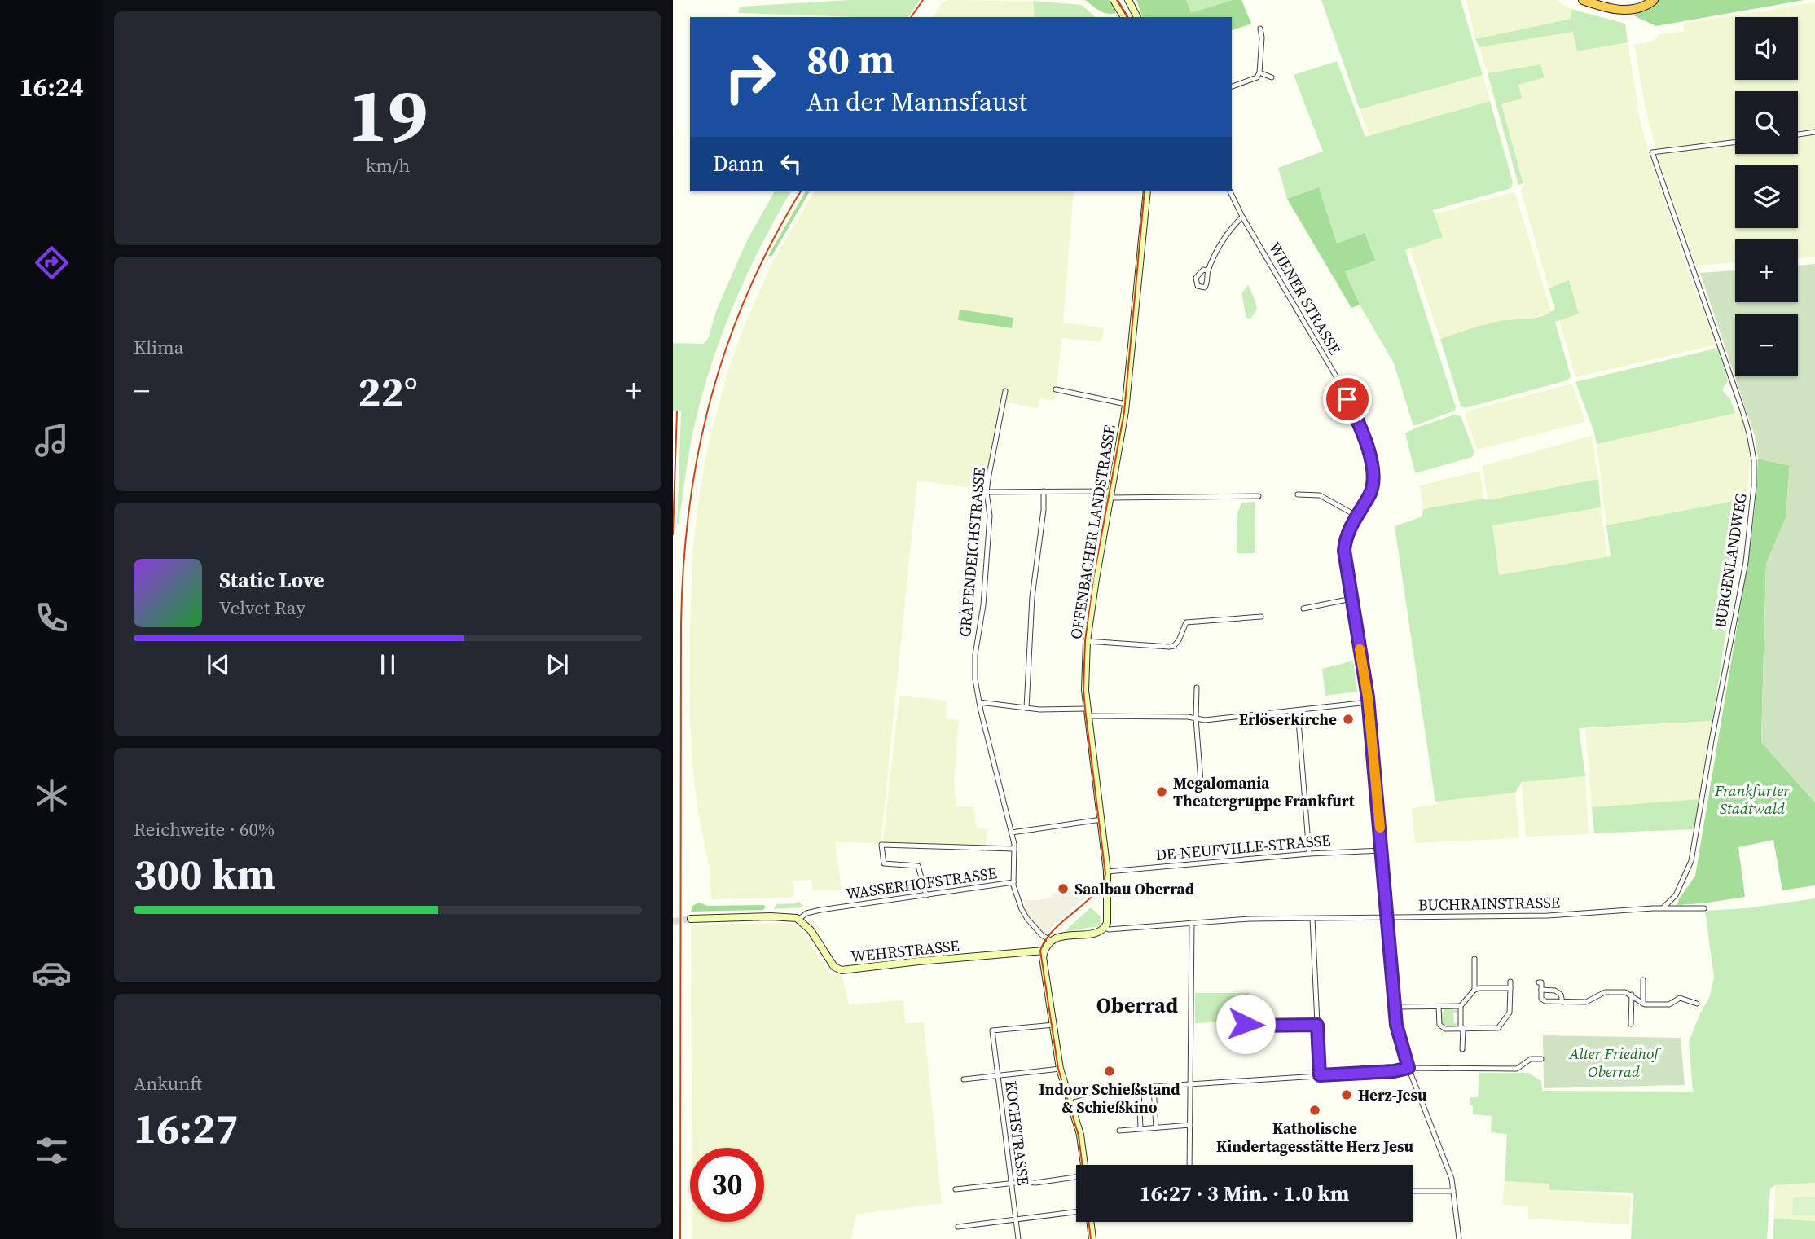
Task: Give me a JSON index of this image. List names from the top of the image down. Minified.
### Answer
{"streets":{"main road":["OFFENBACHER LANDSTRASSE","WEHRSTRASSE"],"street":["WIENER STRASSE","GRÄFENDEICHSTRASSE","BURGENLANDWEG","DE-NEUFVILLE-STRASSE","WASSERHOFSTRASSE","BUCHRAINSTRASSE","KOCHSTRASSE"]},"crossings":[["WIENER STRASSE","DE-NEUFVILLE-STRASSE"],["WIENER STRASSE","BUCHRAINSTRASSE"],["OFFENBACHER LANDSTRASSE","DE-NEUFVILLE-STRASSE"],["OFFENBACHER LANDSTRASSE","BUCHRAINSTRASSE"],["GRÄFENDEICHSTRASSE","WASSERHOFSTRASSE"],["BURGENLANDWEG","BUCHRAINSTRASSE"],["WASSERHOFSTRASSE","WEHRSTRASSE"]],"districts":["Oberrad"],"parks":["Frankfurter Stadtwald","Alter Friedhof Oberrad"],"places":["Erlöserkirche","Megalomania Theatergruppe Frankfurt","Saalbau Oberrad","Indoor Schießstand & Schießkino","Herz-Jesu","Katholische Kindertagesstätte Herz Jesu"],"page":{"tabs":"16:24","tile":[["19","km/h"],"Klima",["Reichweite · 60%","300 km"],["Ankunft","16:27"]],"map_buttons":["+","−"],"turn":["80 m","An der Mannsfaust"],"then":"Dann","heat":["−","22°","+"],"song":["Static Love","Velvet Ray"],"limit":"30","trip":"16:27 · 3 Min. · 1.0 km"}}
